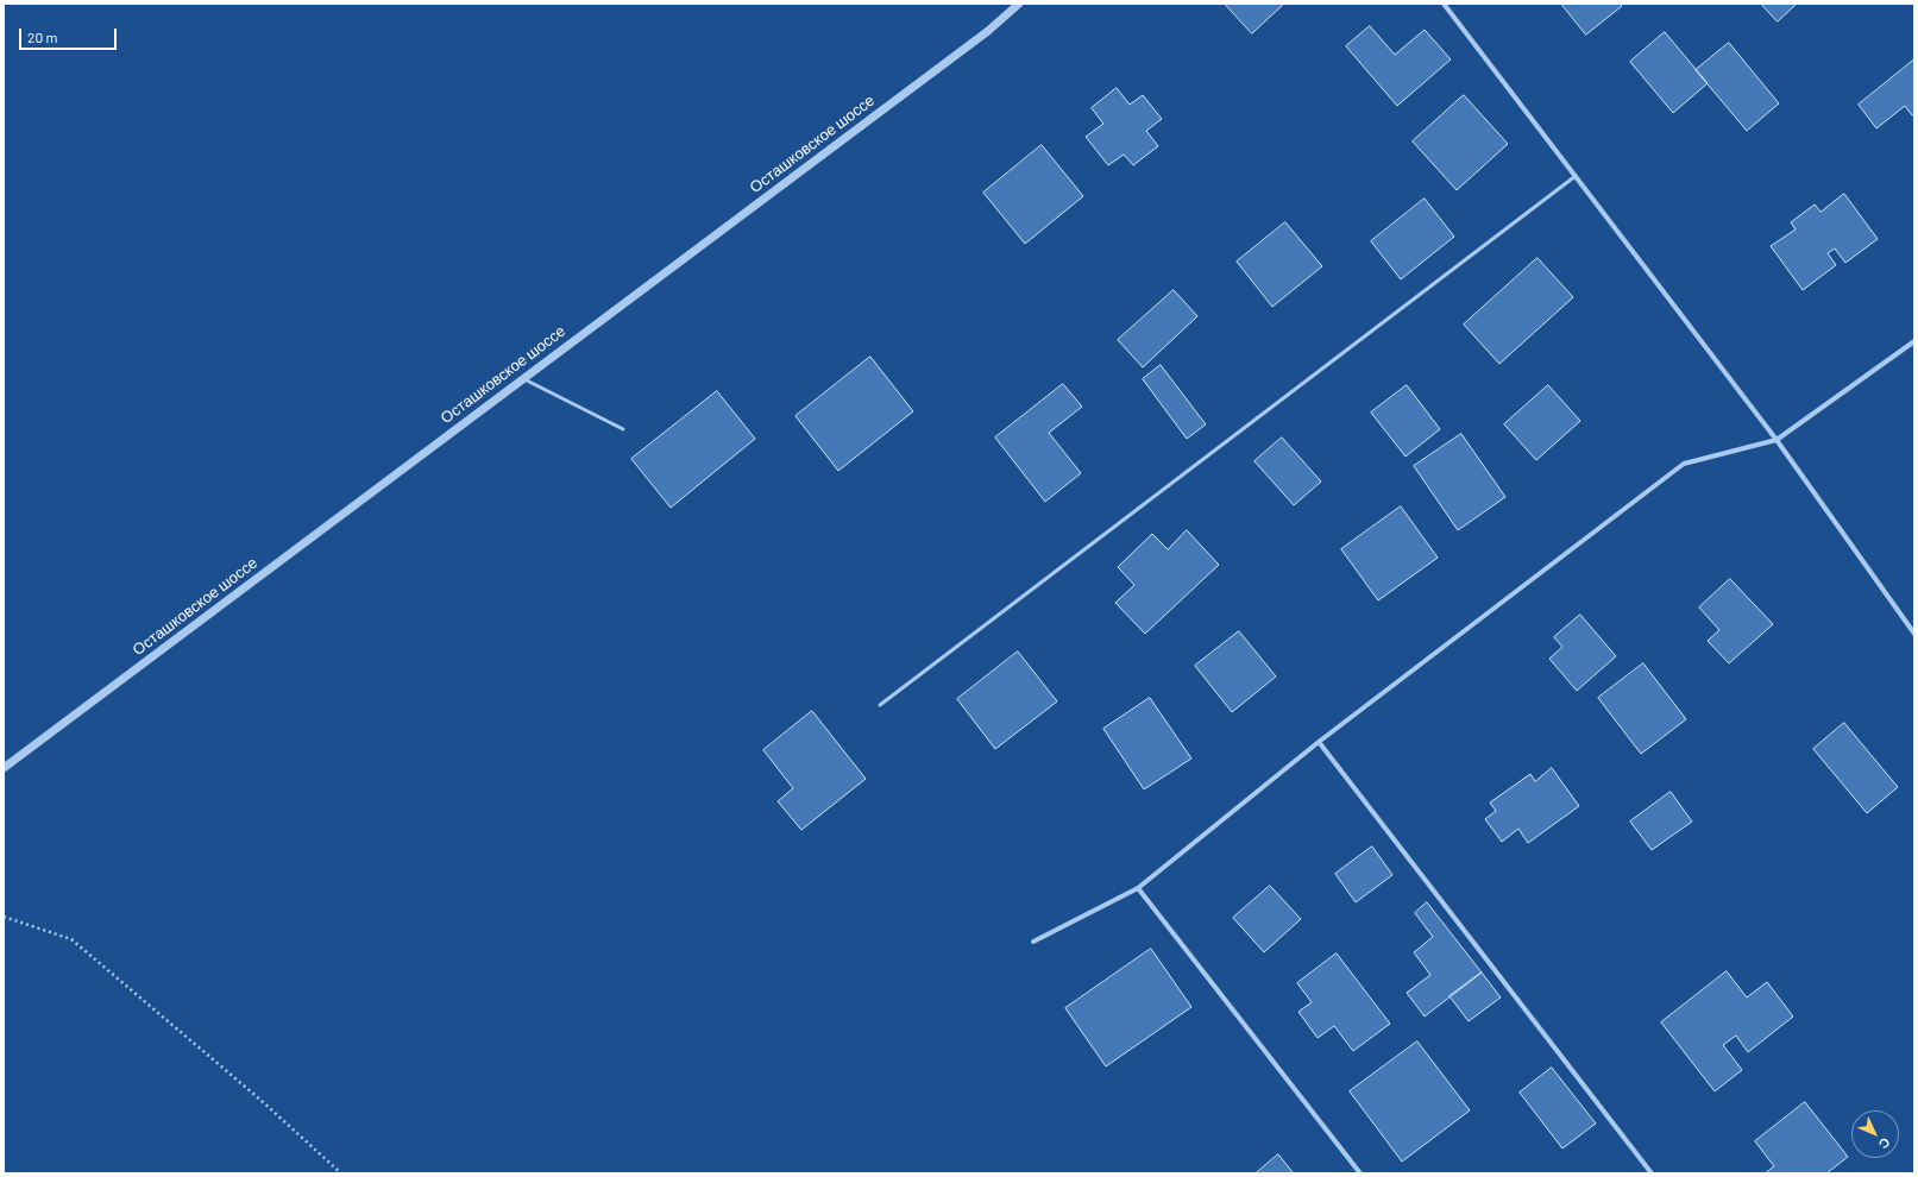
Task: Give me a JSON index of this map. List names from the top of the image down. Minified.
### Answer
{"streets":{"street":["Осташковское шоссе"]},"scale_bar":"20 m","north":"bottom right"}
